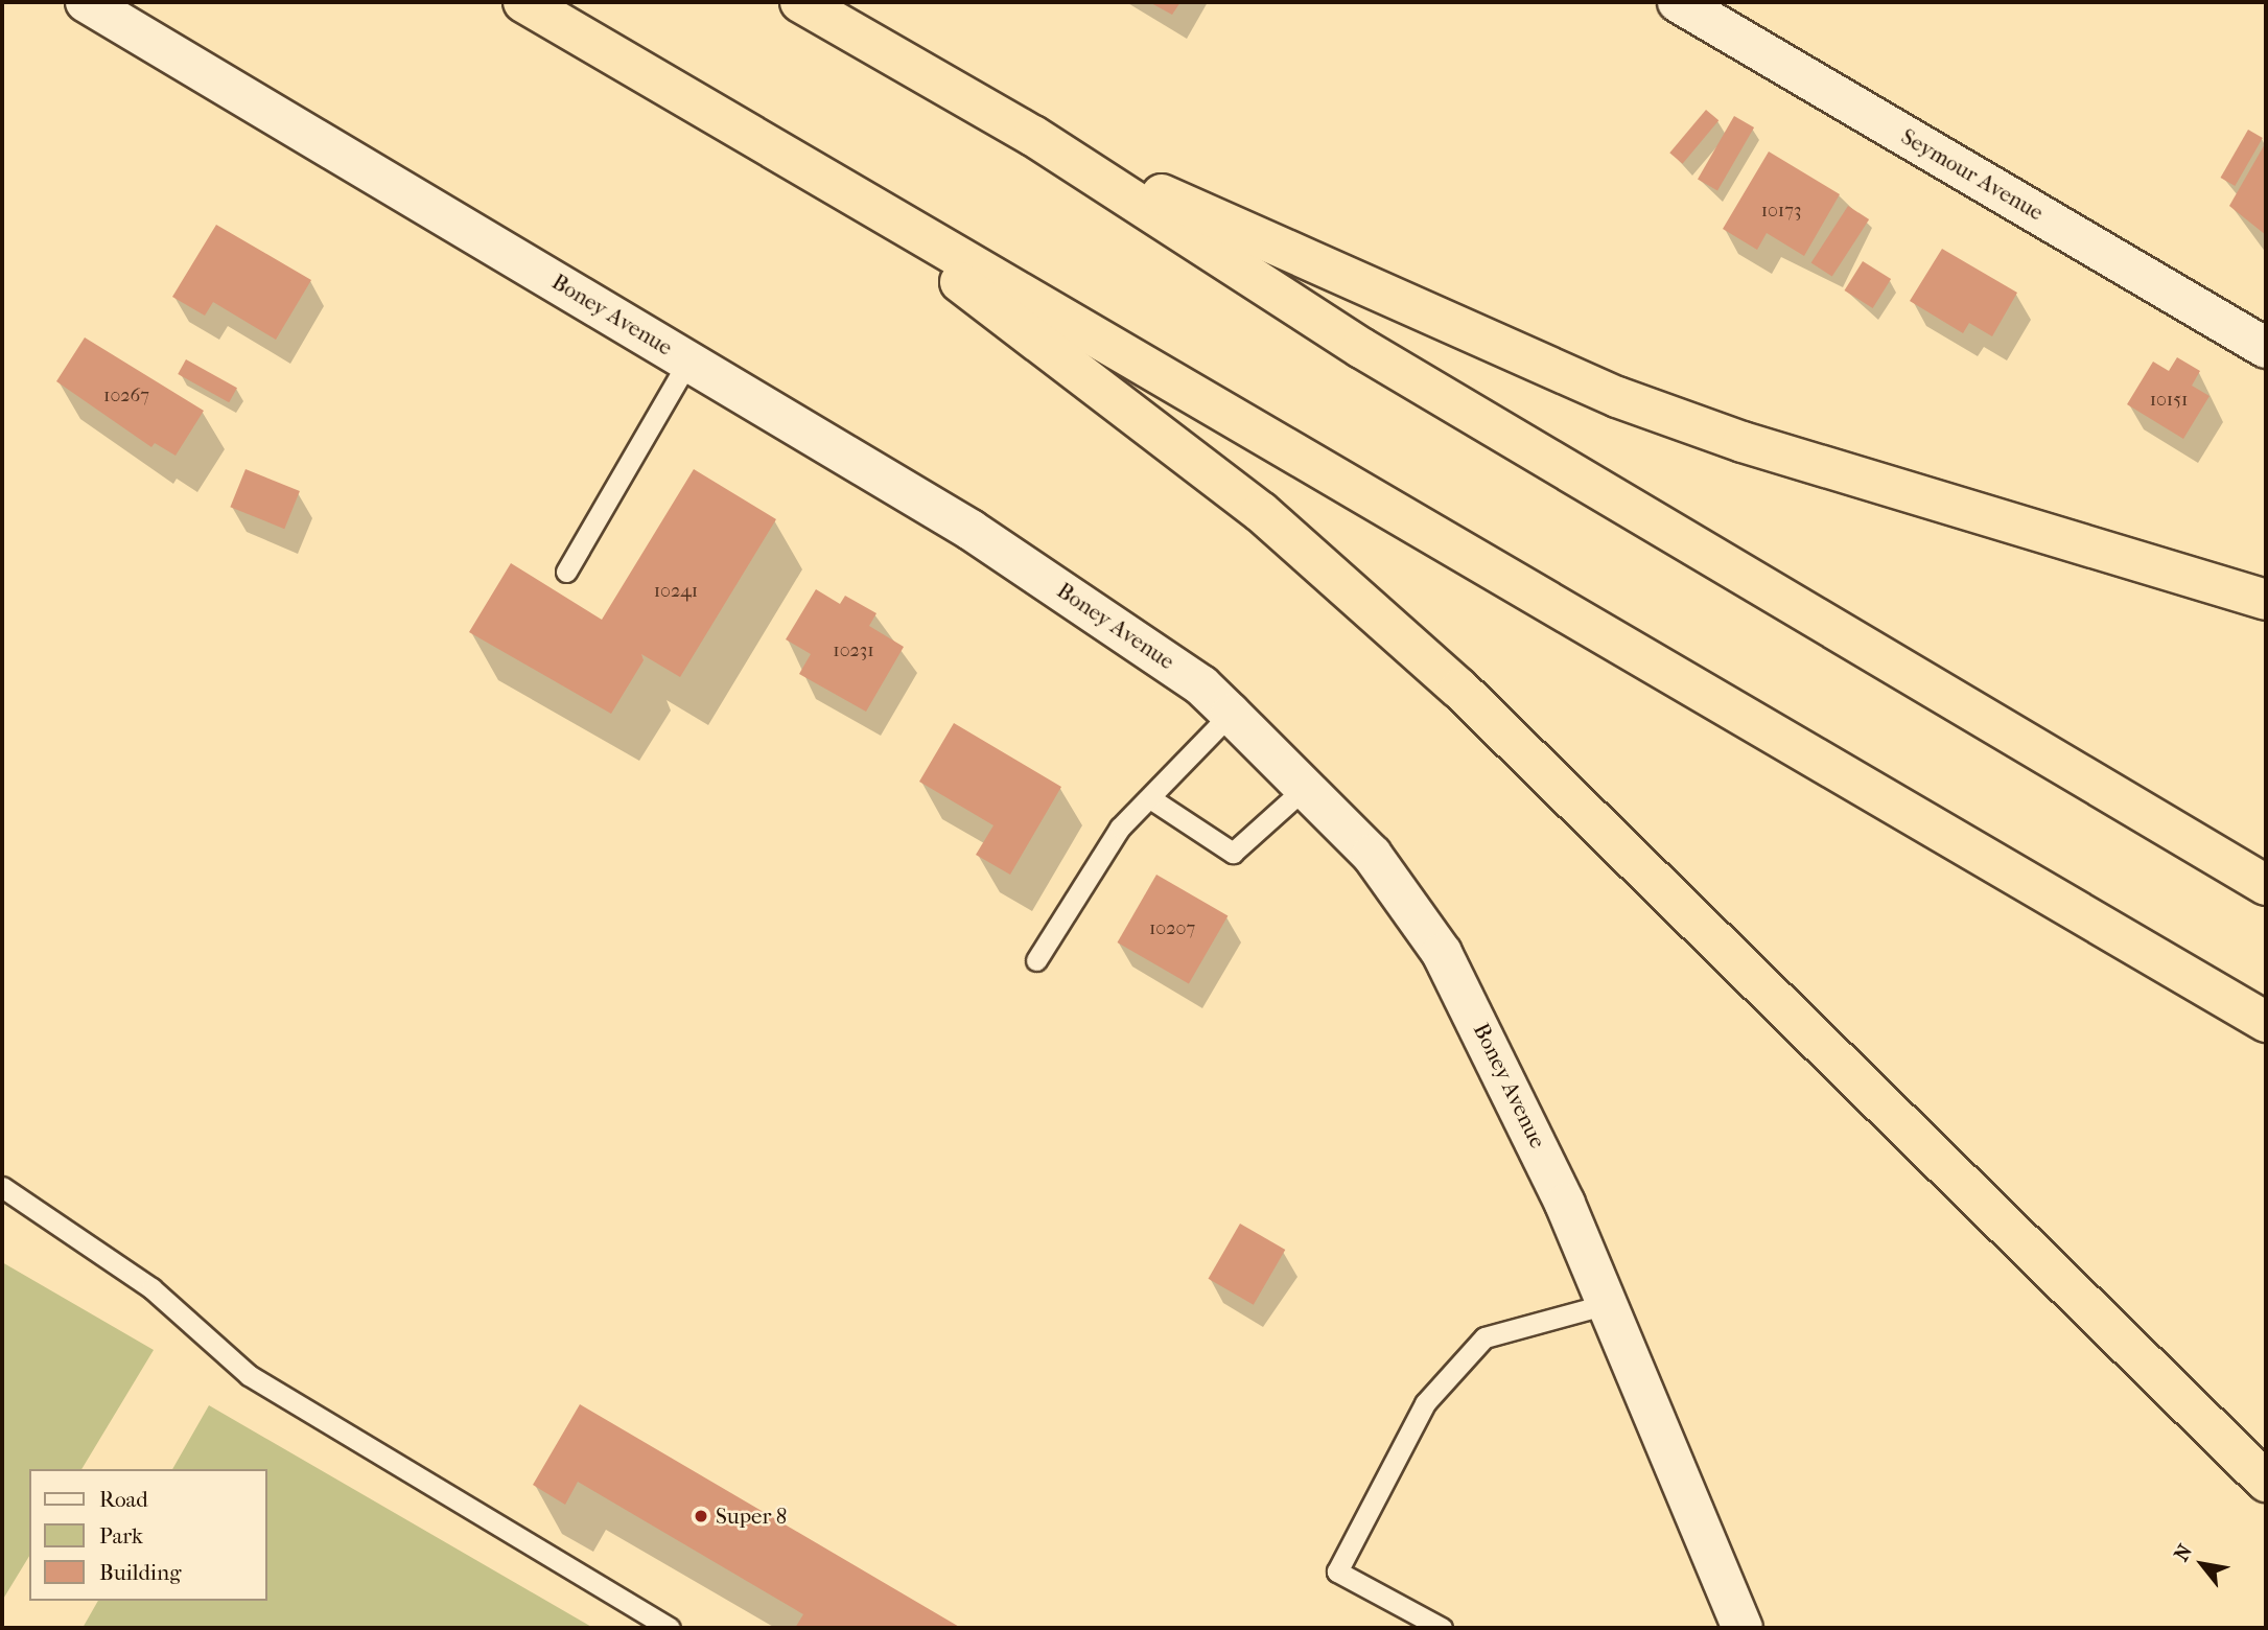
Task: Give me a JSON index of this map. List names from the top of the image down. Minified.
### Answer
{"streets":{"street":["Seymour Avenue","Boney Avenue"]},"places":["Super 8"],"house_numbers":["10173","10267","10151","10241","10231","10207"],"legend":["Road","Park","Building"],"north":"top left"}
